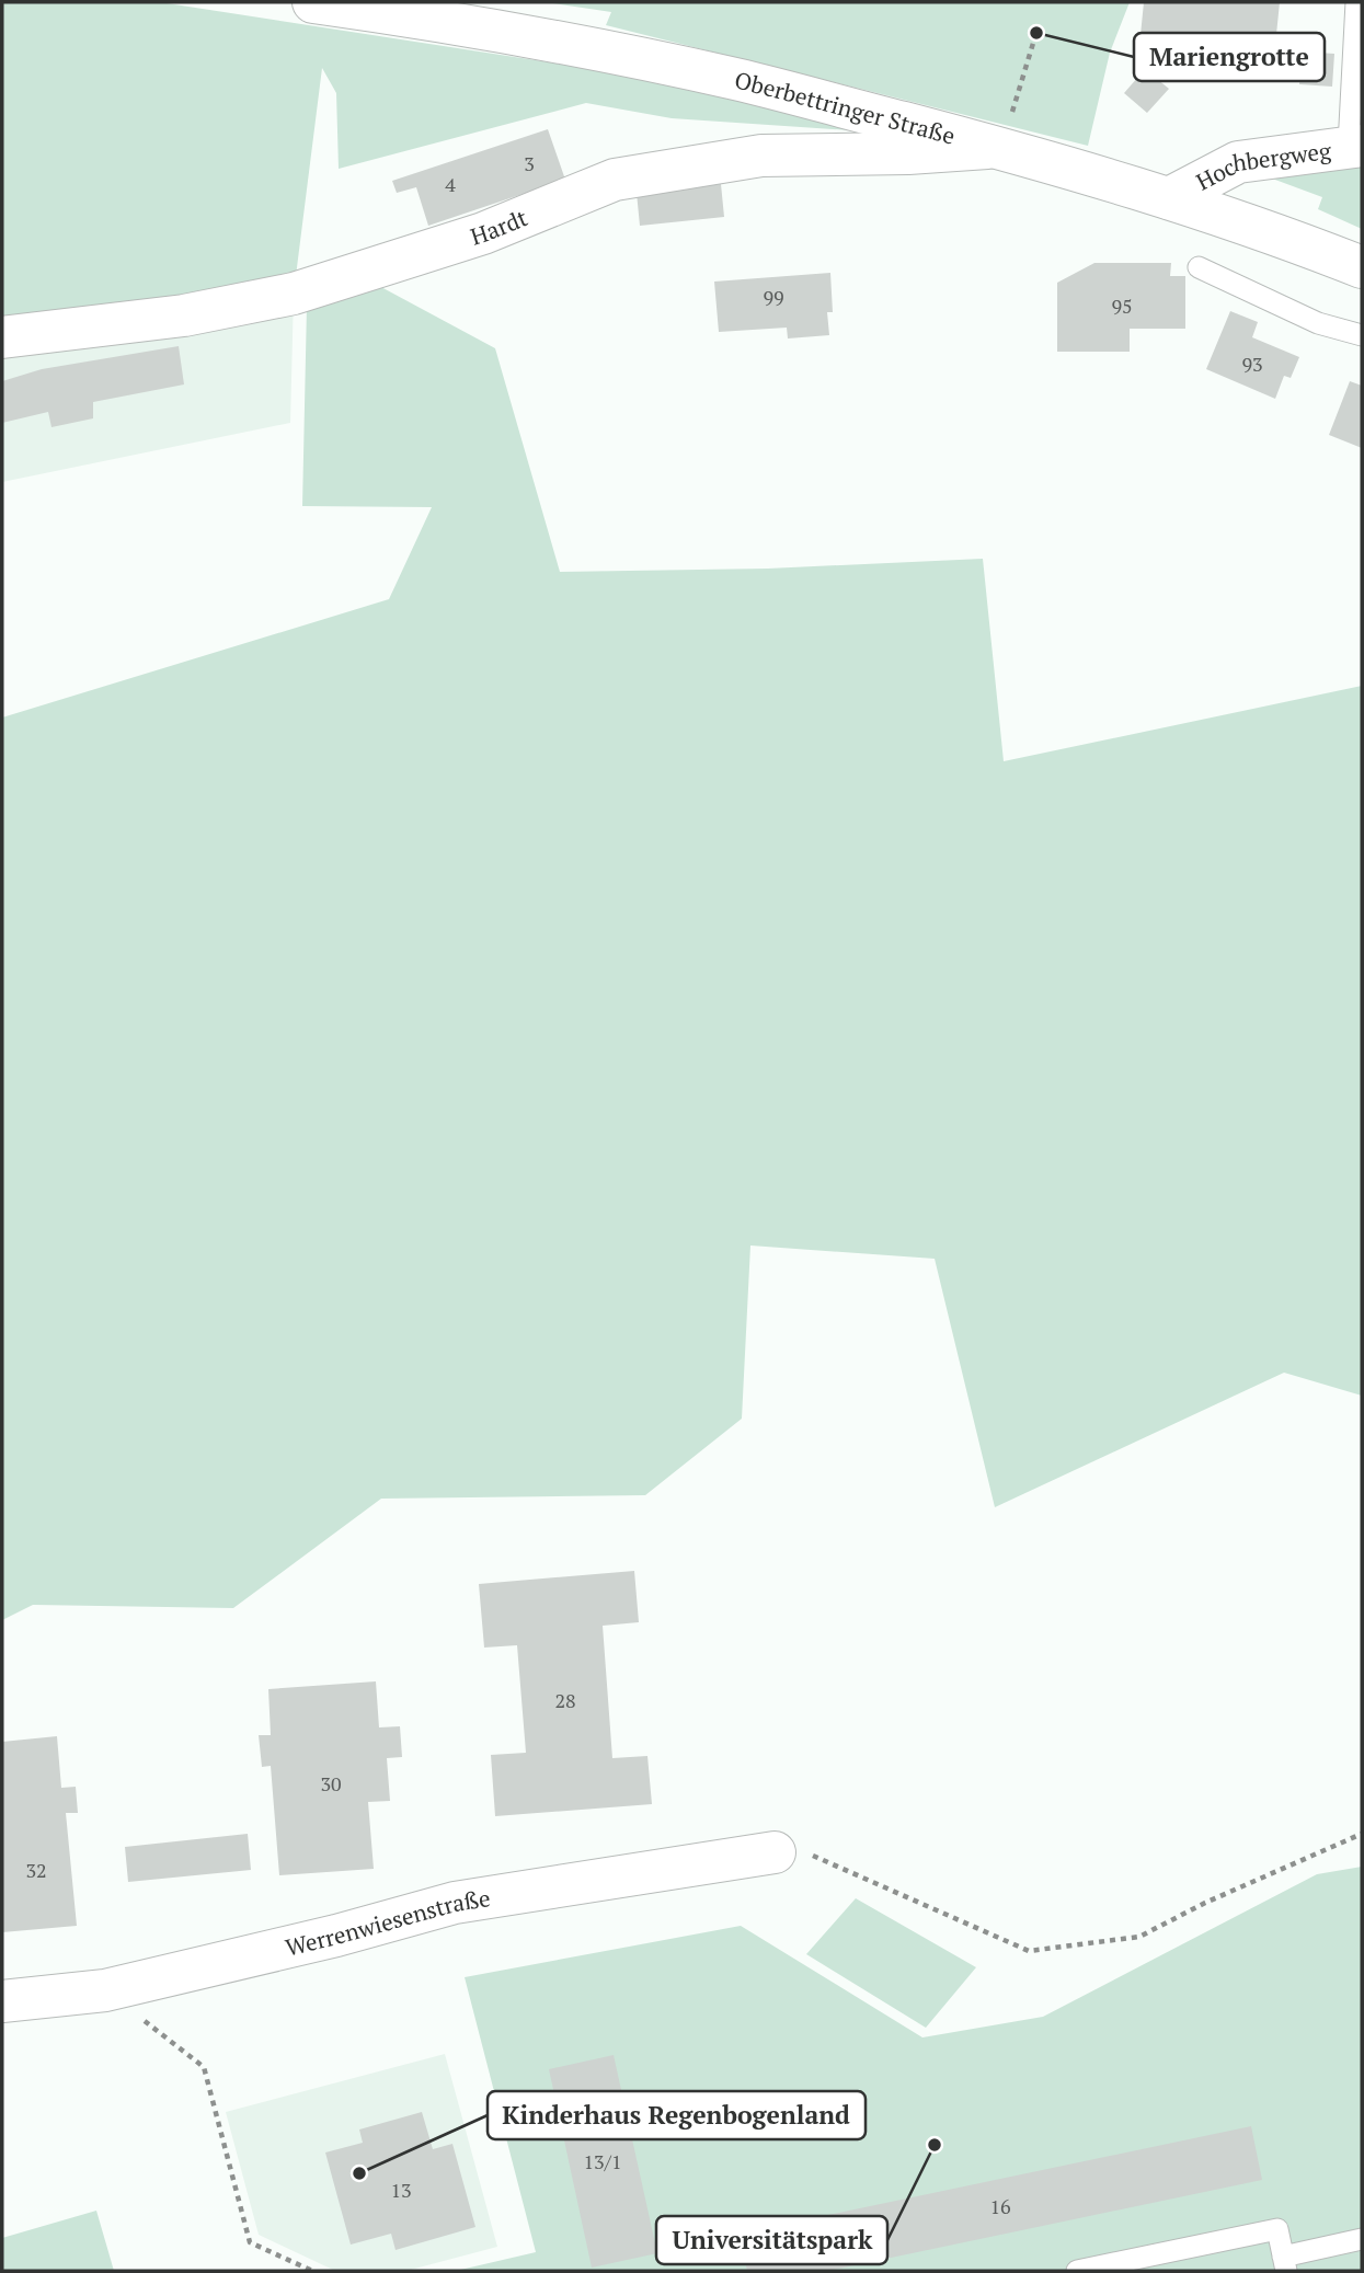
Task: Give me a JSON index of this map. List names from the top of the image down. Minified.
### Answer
{"streets":{"street":["Oberbettringer Straße","Hochbergweg","Hardt","Werrenwiesenstraße"]},"crossings":[["Oberbettringer Straße","Hochbergweg"],["Oberbettringer Straße","Hardt"]],"places":["Mariengrotte","Universitätspark","Kinderhaus Regenbogenland"],"house_numbers":["3","4","99","95","93","28","30","32","13/1","13","16"]}
